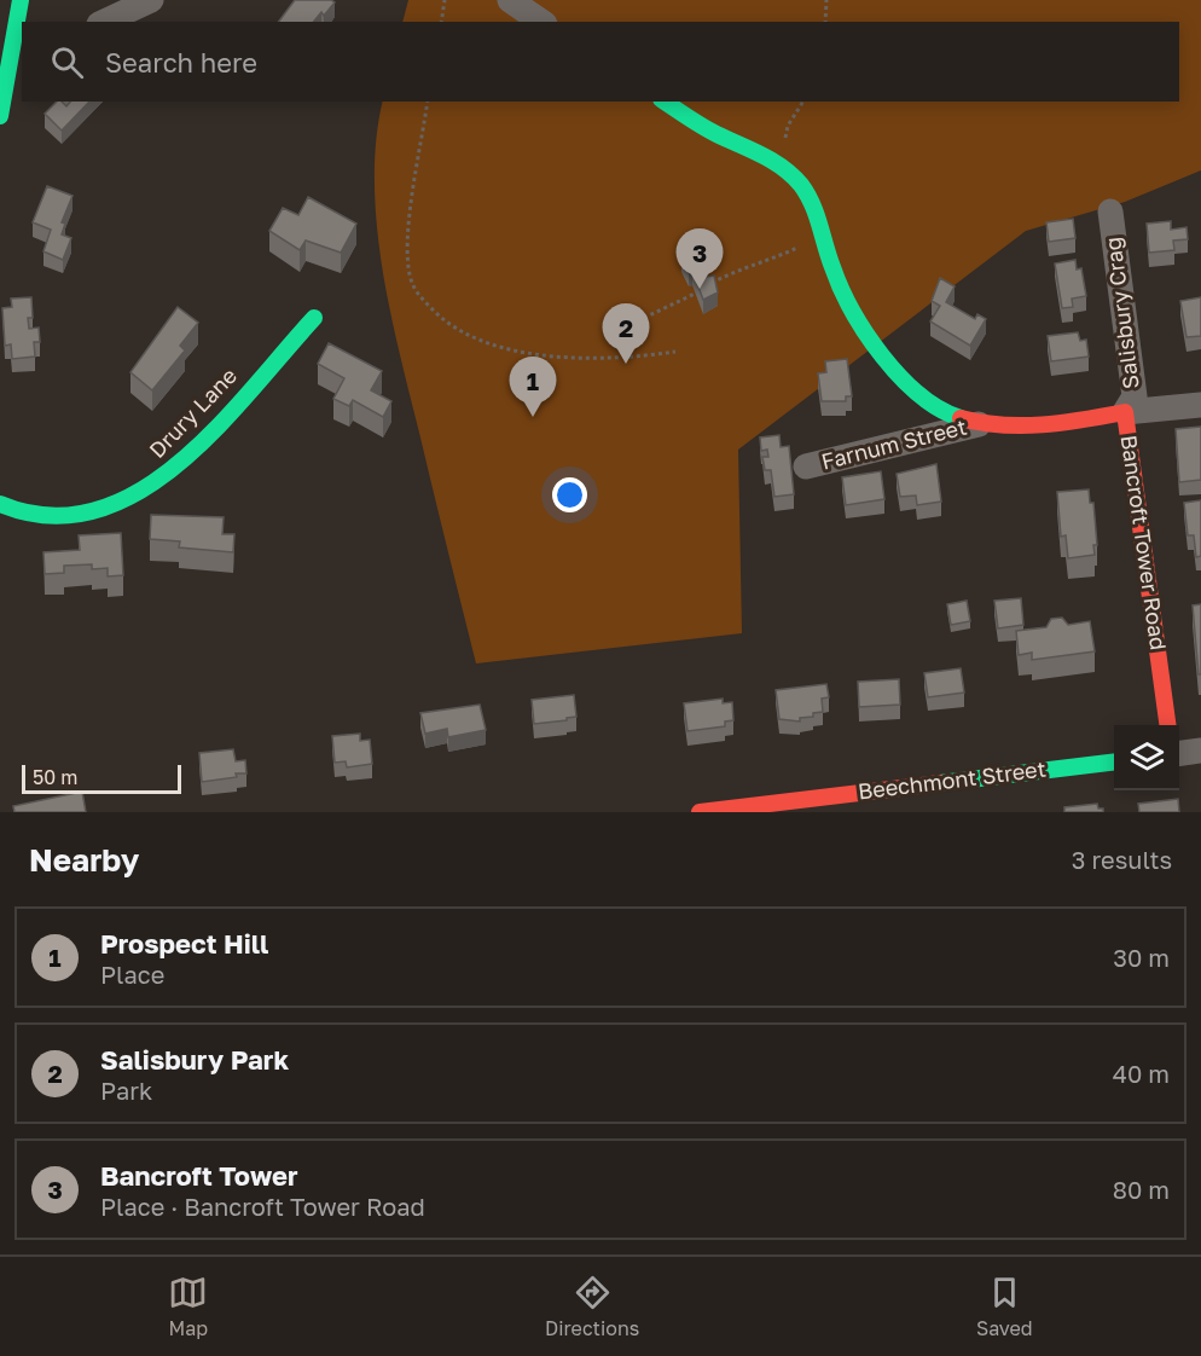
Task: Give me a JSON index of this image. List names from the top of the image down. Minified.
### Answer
{"streets":{"street":["Salisbury Crag","Drury Lane","Farnum Street","Bancroft Tower Road","Beechmont Street"]},"crossings":[["Salisbury Crag","Bancroft Tower Road"],["Farnum Street","Bancroft Tower Road"]],"scale_bar":"50 m","page":{"search":"Search here","pins":["3","2","1"],"scale":"50 m","heading":["Nearby","3 results"],"list":[{"mark":"1","name":"Prospect Hill","note":"Place","value":"30 m"},{"mark":"2","name":"Salisbury Park","note":"Park","value":"40 m"},{"mark":"3","name":"Bancroft Tower","note":"Place · Bancroft Tower Road","value":"80 m"}],"nav":["Map","Directions","Saved"]}}
